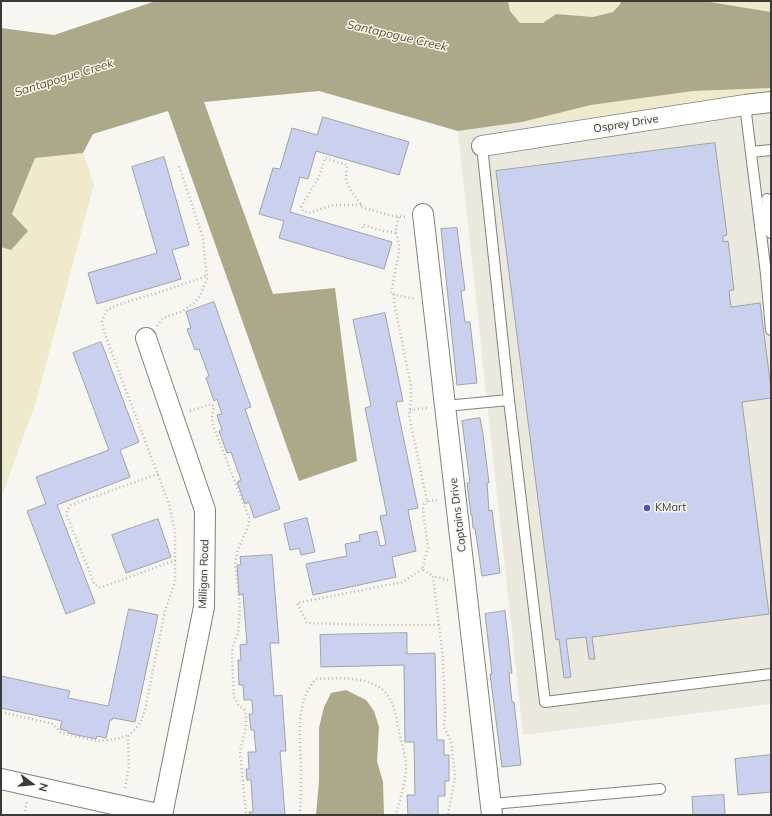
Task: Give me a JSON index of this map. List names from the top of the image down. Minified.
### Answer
{"streets":{"street":["Osprey Drive","Captains Drive","Milligan Road"]},"water":["Santapogue Creek"],"places":["KMart"],"north":"right"}
